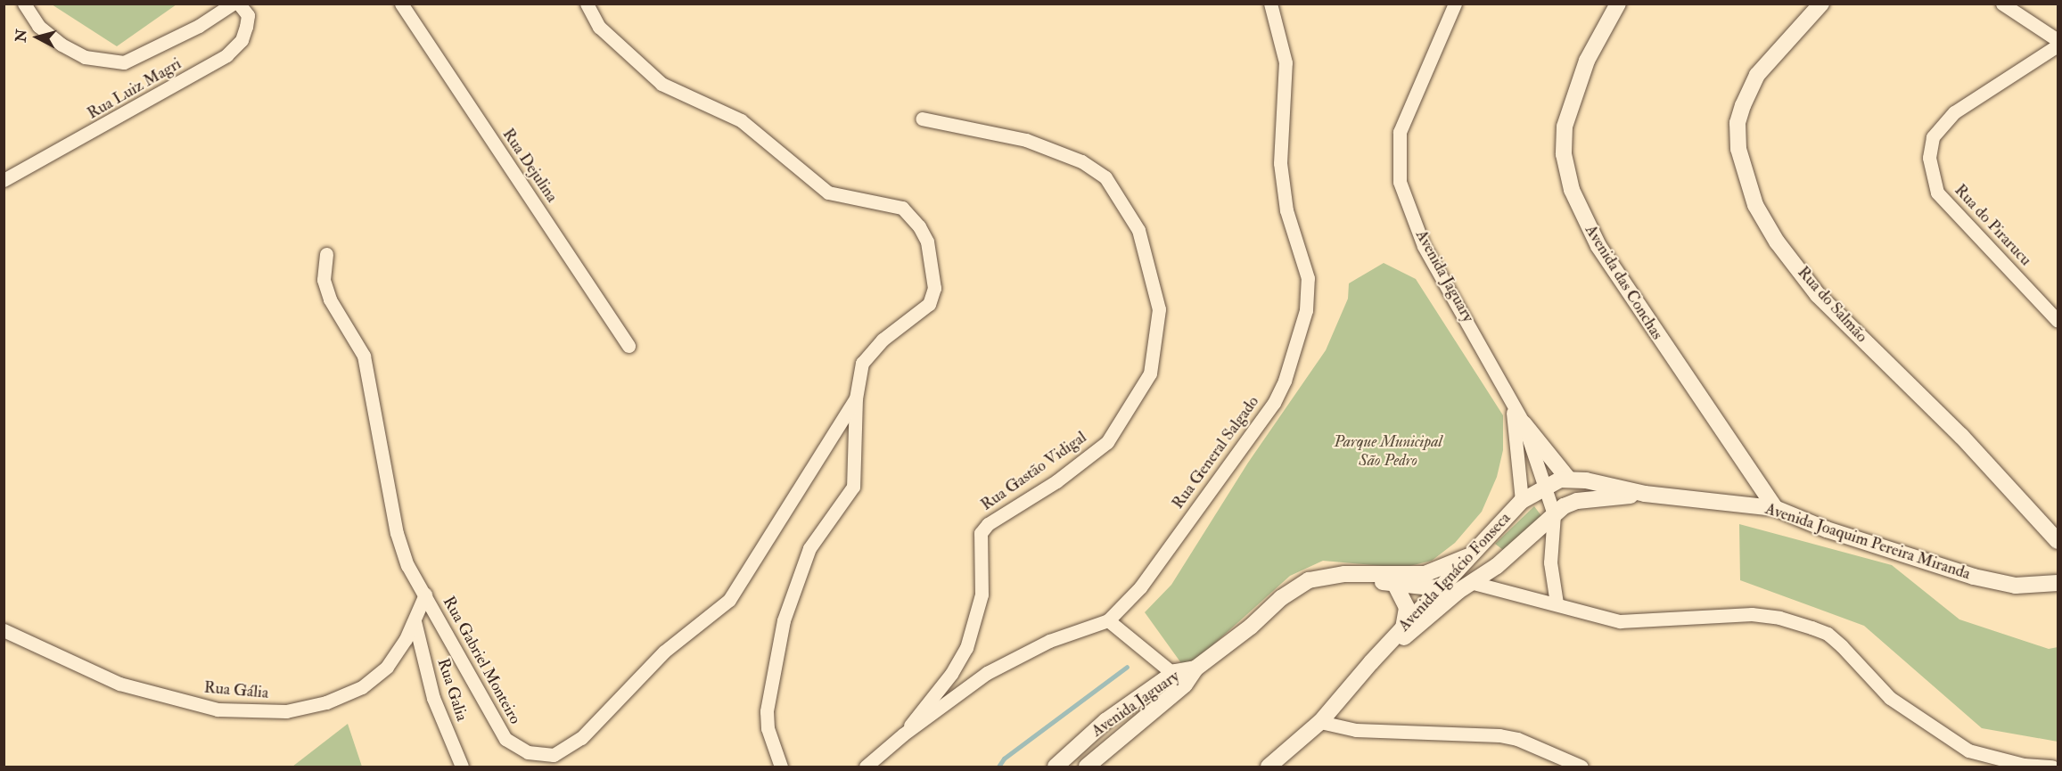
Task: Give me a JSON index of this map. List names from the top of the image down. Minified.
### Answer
{"streets":{"street":["Rua Luiz Magri","Rua Dejulina","Rua do Pirarucu","Avenida Jaguary","Avenida das Conchas","Rua do Salmão","Rua General Salgado","Rua Gastão Vidigal","Avenida Joaquim Pereira Miranda","Avenida Ignácio Fonseca","Rua Gabriel Monteiro","Rua Galia","Rua Gália"]},"crossings":[["Avenida Jaguary","Avenida Ignácio Fonseca"],["Avenida das Conchas","Avenida Joaquim Pereira Miranda"],["Rua General Salgado","Rua Gastão Vidigal"],["Avenida Joaquim Pereira Miranda","Avenida Ignácio Fonseca"],["Rua Gabriel Monteiro","Rua Gália"],["Rua Galia","Rua Gália"]],"parks":["Parque Municipal São Pedro"],"north":"left"}
